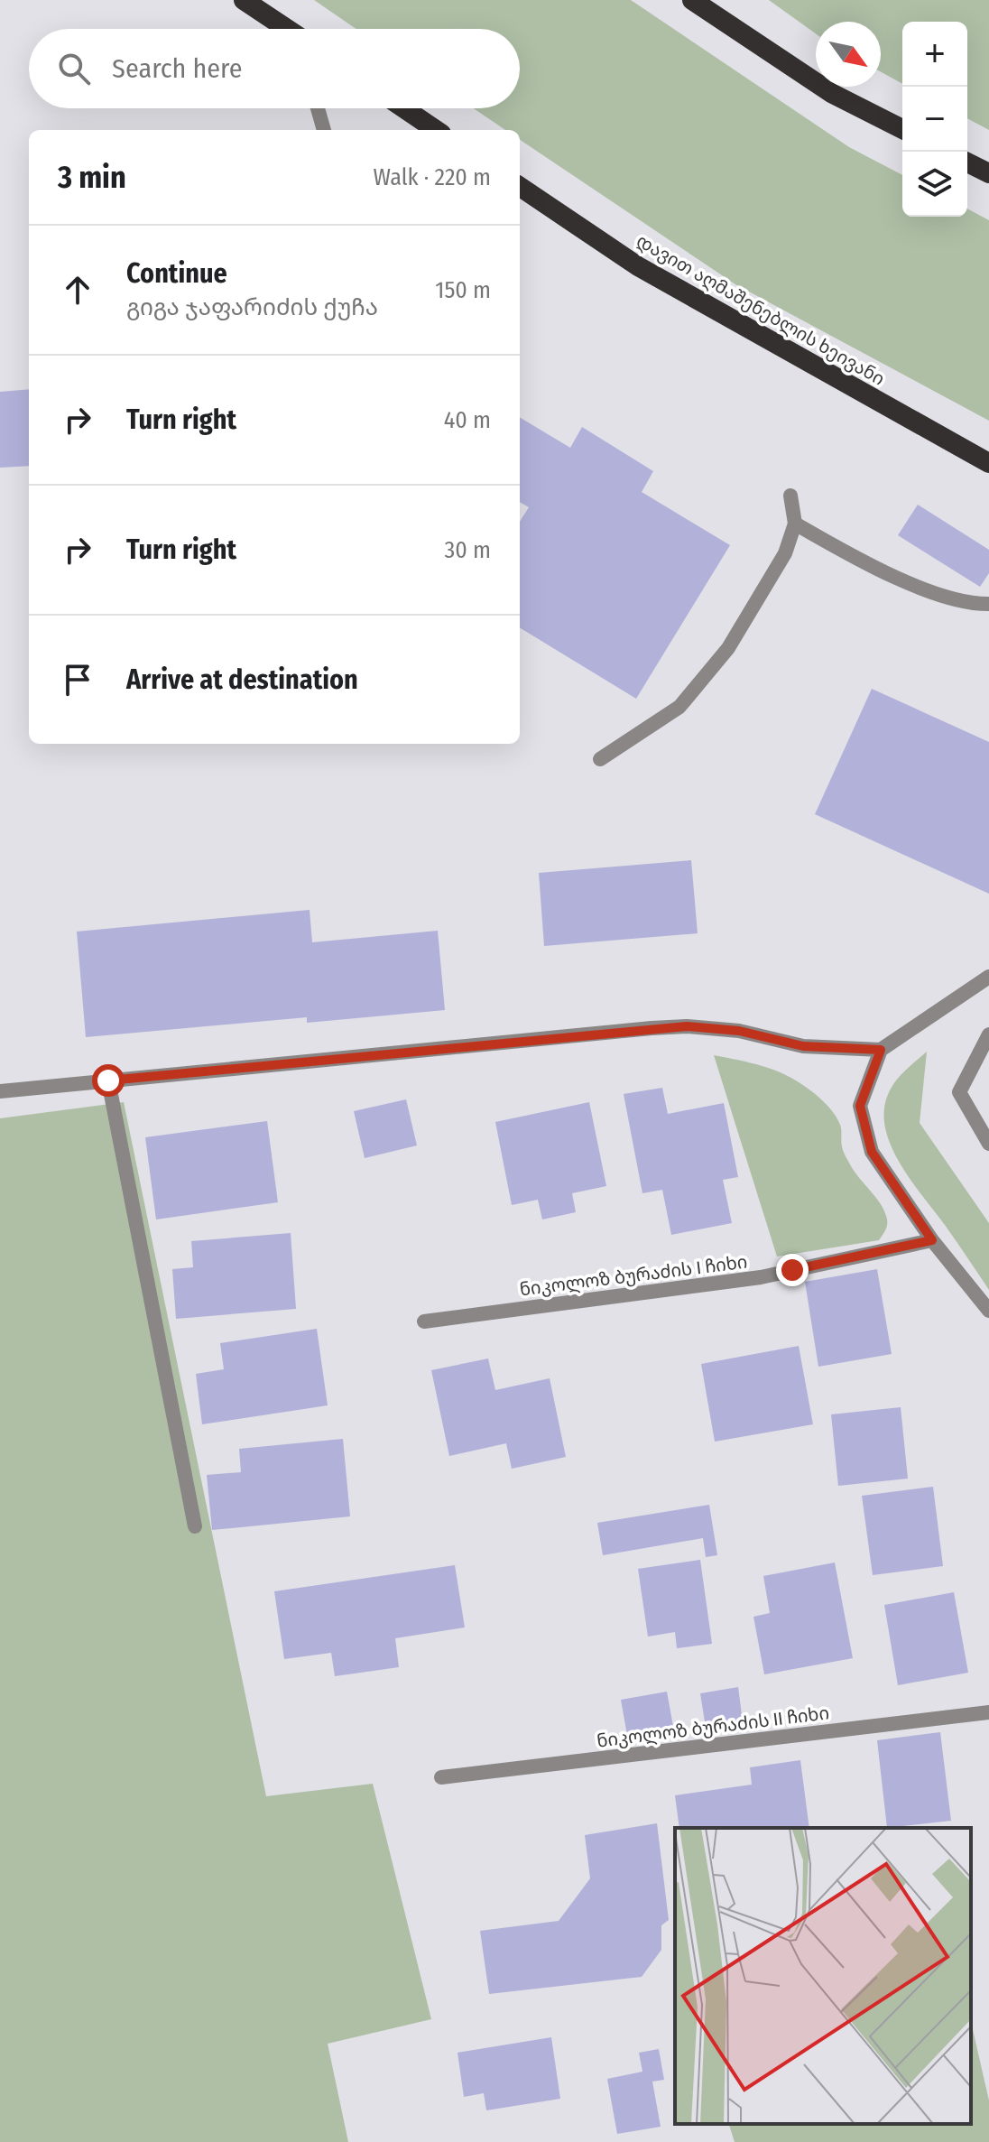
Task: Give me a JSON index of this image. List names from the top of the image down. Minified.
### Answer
{"streets":{"highway":["დავით აღმაშენებლის ხეივანი"],"street":["ნიკოლოზ ბურაძის I ჩიხი","ნიკოლოზ ბურაძის II ჩიხი"]},"north":"bottom right","page":{"map_buttons":["+","−"],"search":"Search here","heading":["3 min","Walk · 220 m"],"list":[["Continue","გიგა ჯაფარიძის ქუჩა","150 m"],["Turn right","40 m"],["Turn right","30 m"],"Arrive at destination"]}}
